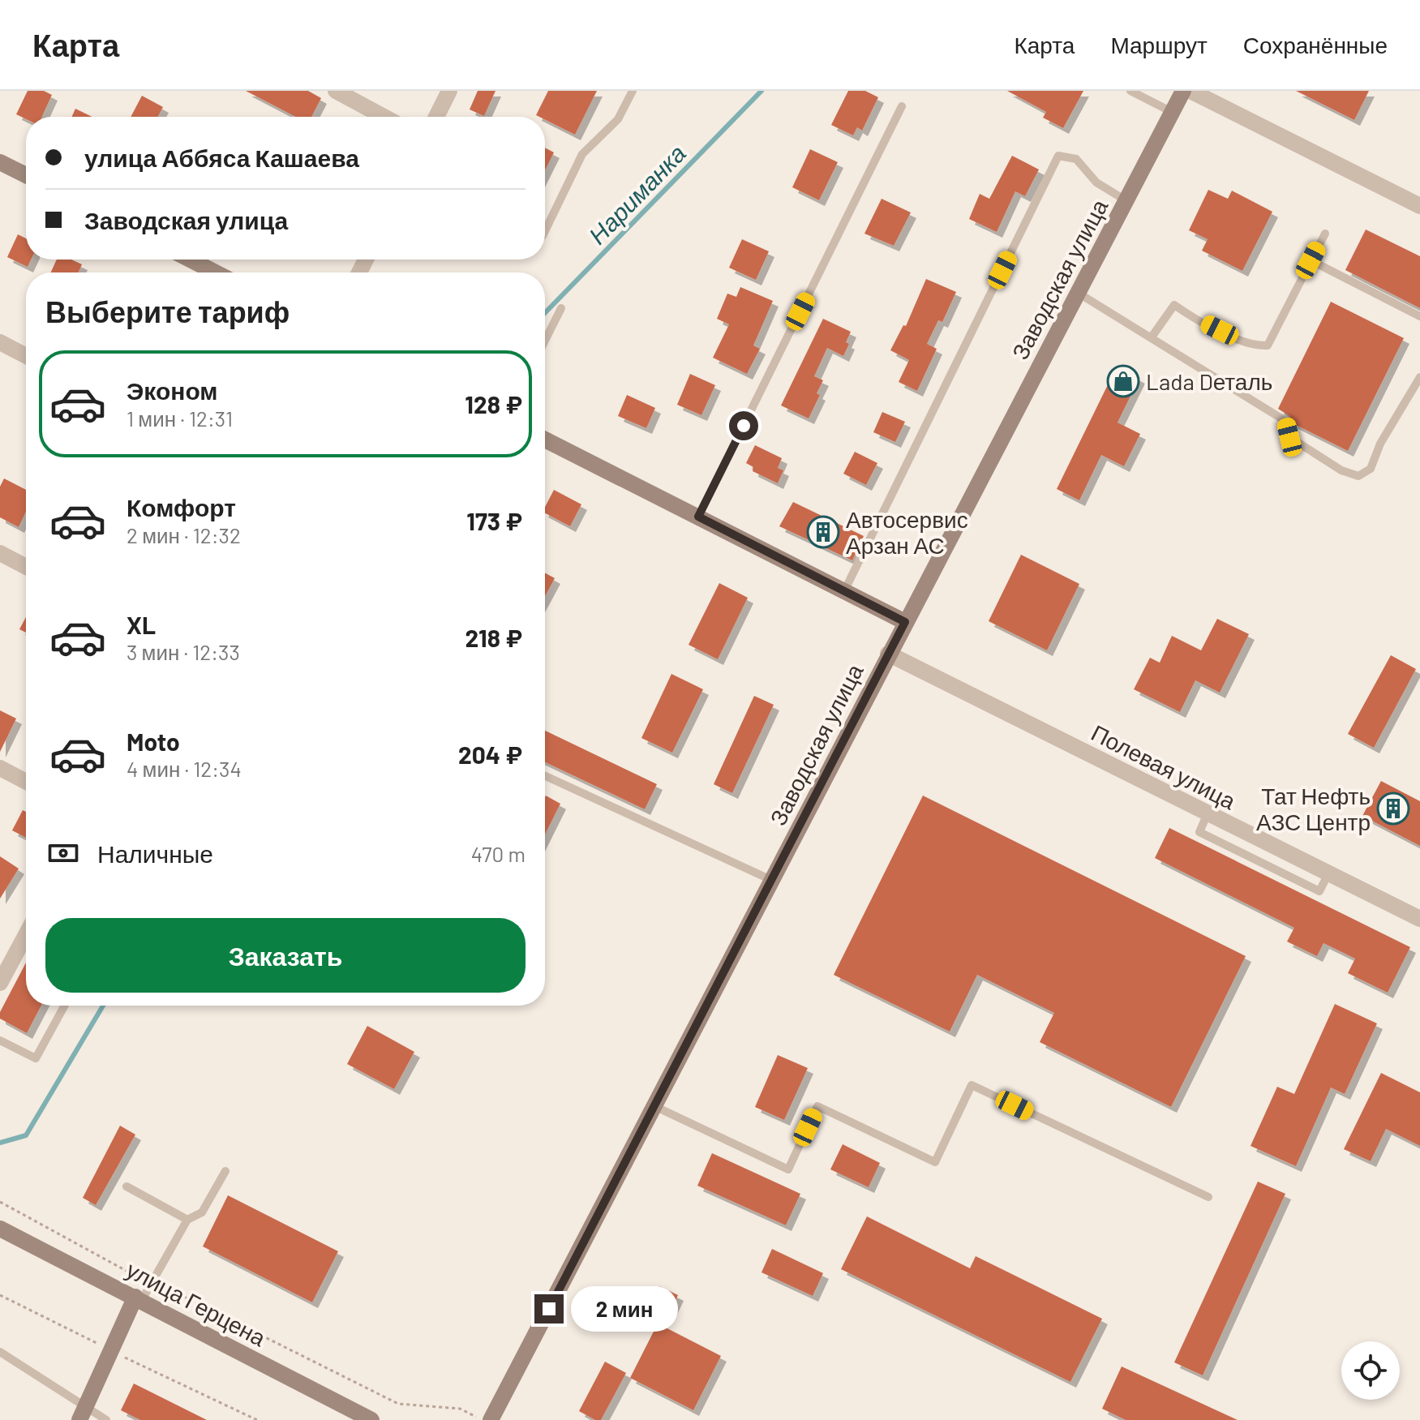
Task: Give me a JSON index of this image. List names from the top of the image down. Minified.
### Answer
{"streets":{"street":["Заводская улица","Полевая улица","улица Герцена"]},"crossings":[["Заводская улица","Полевая улица"]],"water":["Нариманка"],"places":{"shop":["Lada Dеталь"],"building":["Автосервис Арзан АС","Тат Нефть АЗС Центр"]},"page":{"header":"Карта","nav":["Карта","Маршрут","Сохранённые"],"banner":["улица Аббяса Кашаева","Заводская улица"],"heading":"Выберите тариф","list":[{"name":"Эконом","note":"1 мин · 12:31","value":"128 ₽"},{"name":"Комфорт","note":"2 мин · 12:32","value":"173 ₽"},{"name":"XL","note":"3 мин · 12:33","value":"218 ₽"},{"name":"Moto","note":"4 мин · 12:34","value":"204 ₽"}],"pay":["Наличные","470 m"],"buttons":"Заказать","bubble":"2 мин"}}
